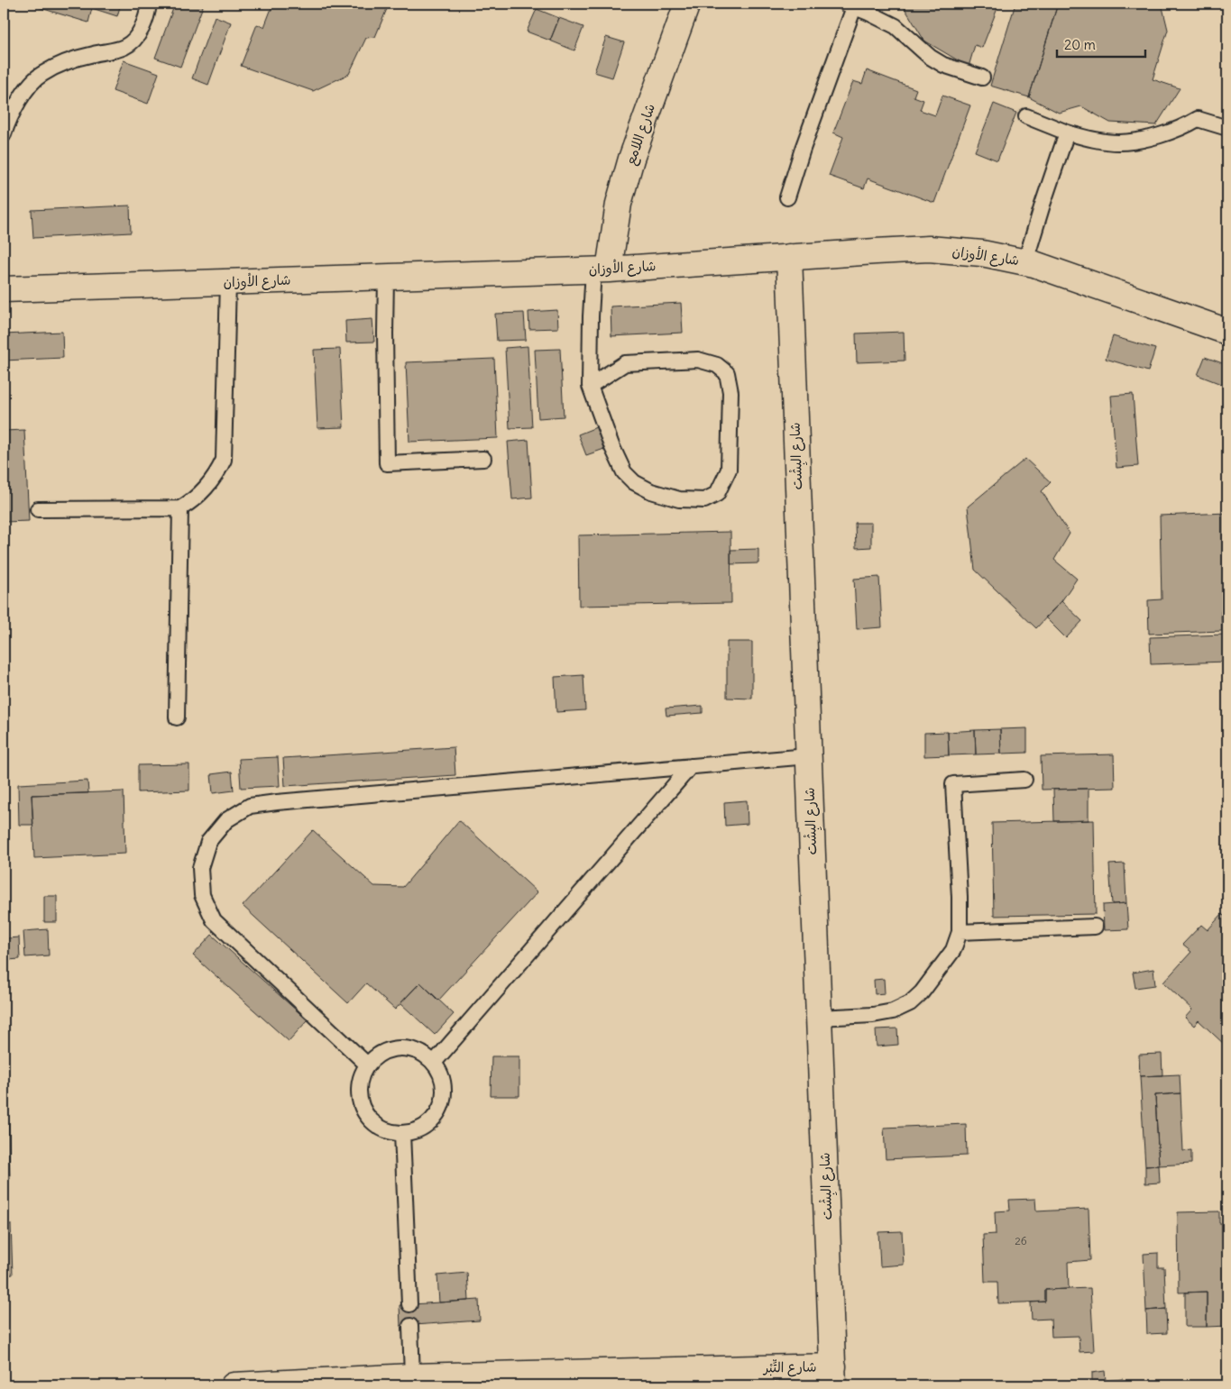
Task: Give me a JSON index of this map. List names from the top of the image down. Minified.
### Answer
{"streets":{"street":["شارع اللامع","شارع الأوزان","شارع البِشْت","شارع التِّبْر"]},"crossings":[["شارع اللامع","شارع الأوزان"],["شارع الأوزان","شارع البِشْت"],["شارع البِشْت","شارع التِّبْر"]],"house_numbers":["26"],"scale_bar":"20 m"}
